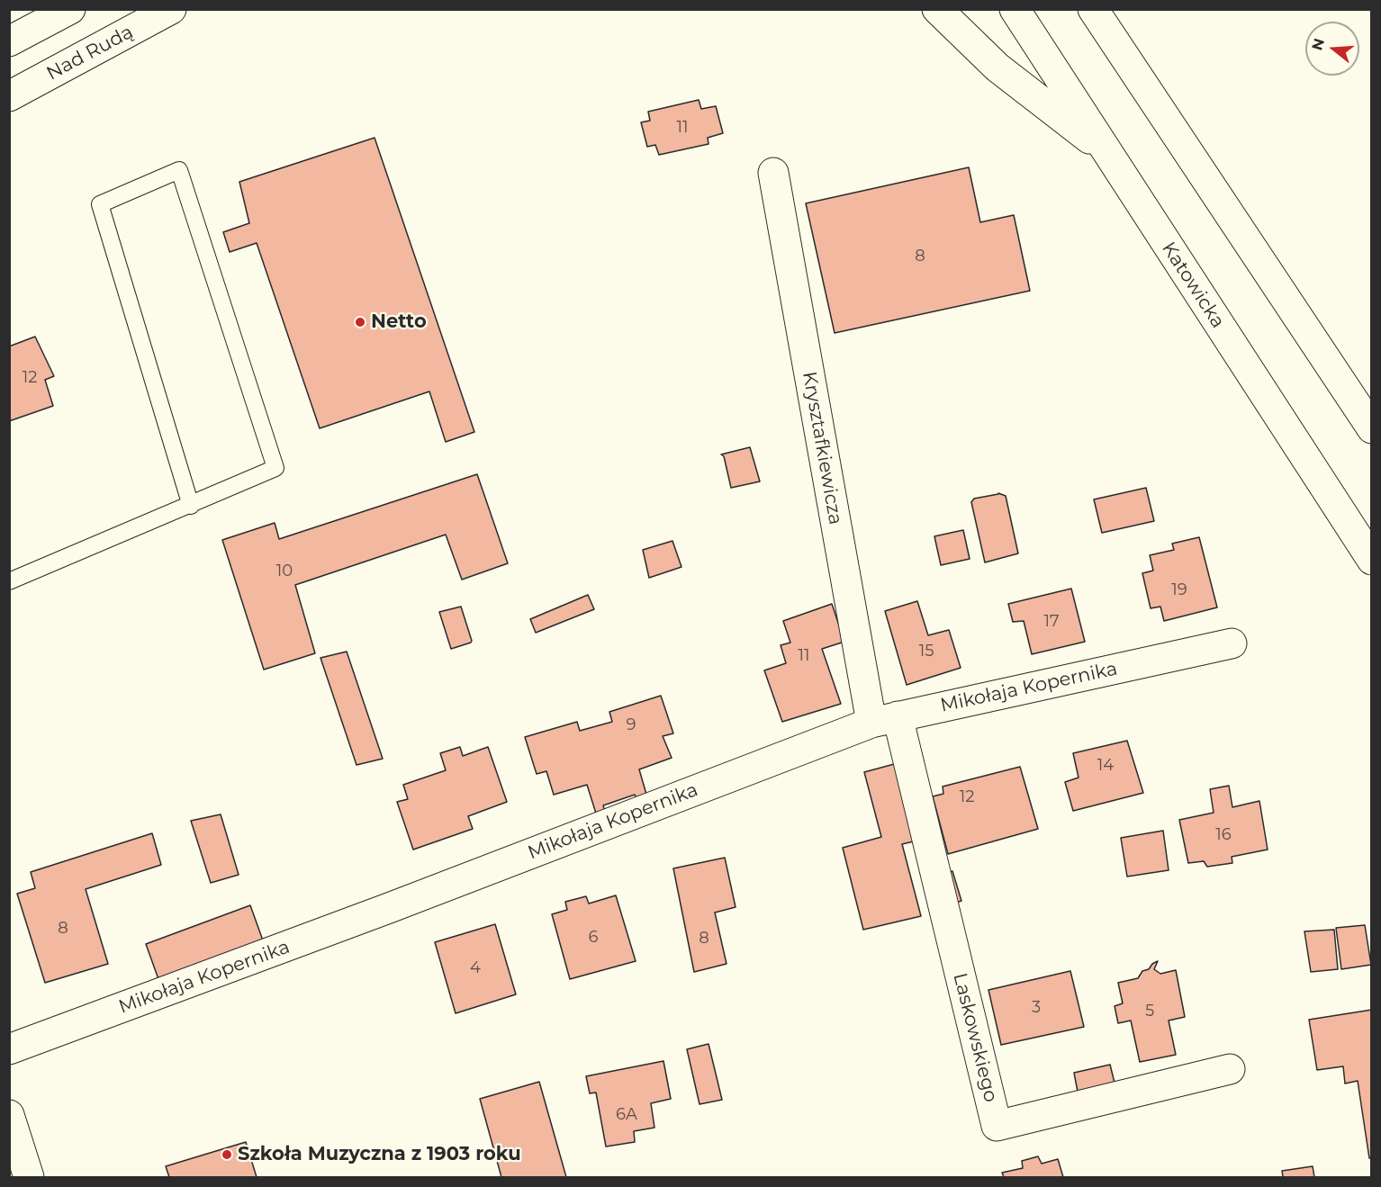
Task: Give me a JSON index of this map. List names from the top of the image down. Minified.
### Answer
{"streets":{"street":["Nad Rudą","Katowicka","Krysztafkiewicza","Mikołaja Kopernika","Laskowskiego"]},"crossings":[["Krysztafkiewicza","Mikołaja Kopernika"],["Krysztafkiewicza","Laskowskiego"],["Mikołaja Kopernika","Laskowskiego"]],"places":["Netto","Szkoła Muzyczna z 1903 roku"],"house_numbers":["11","8","12","10","19","17","15","11","9","14","12","16","8","6","8","4","3","5","6A"],"north":"left"}
